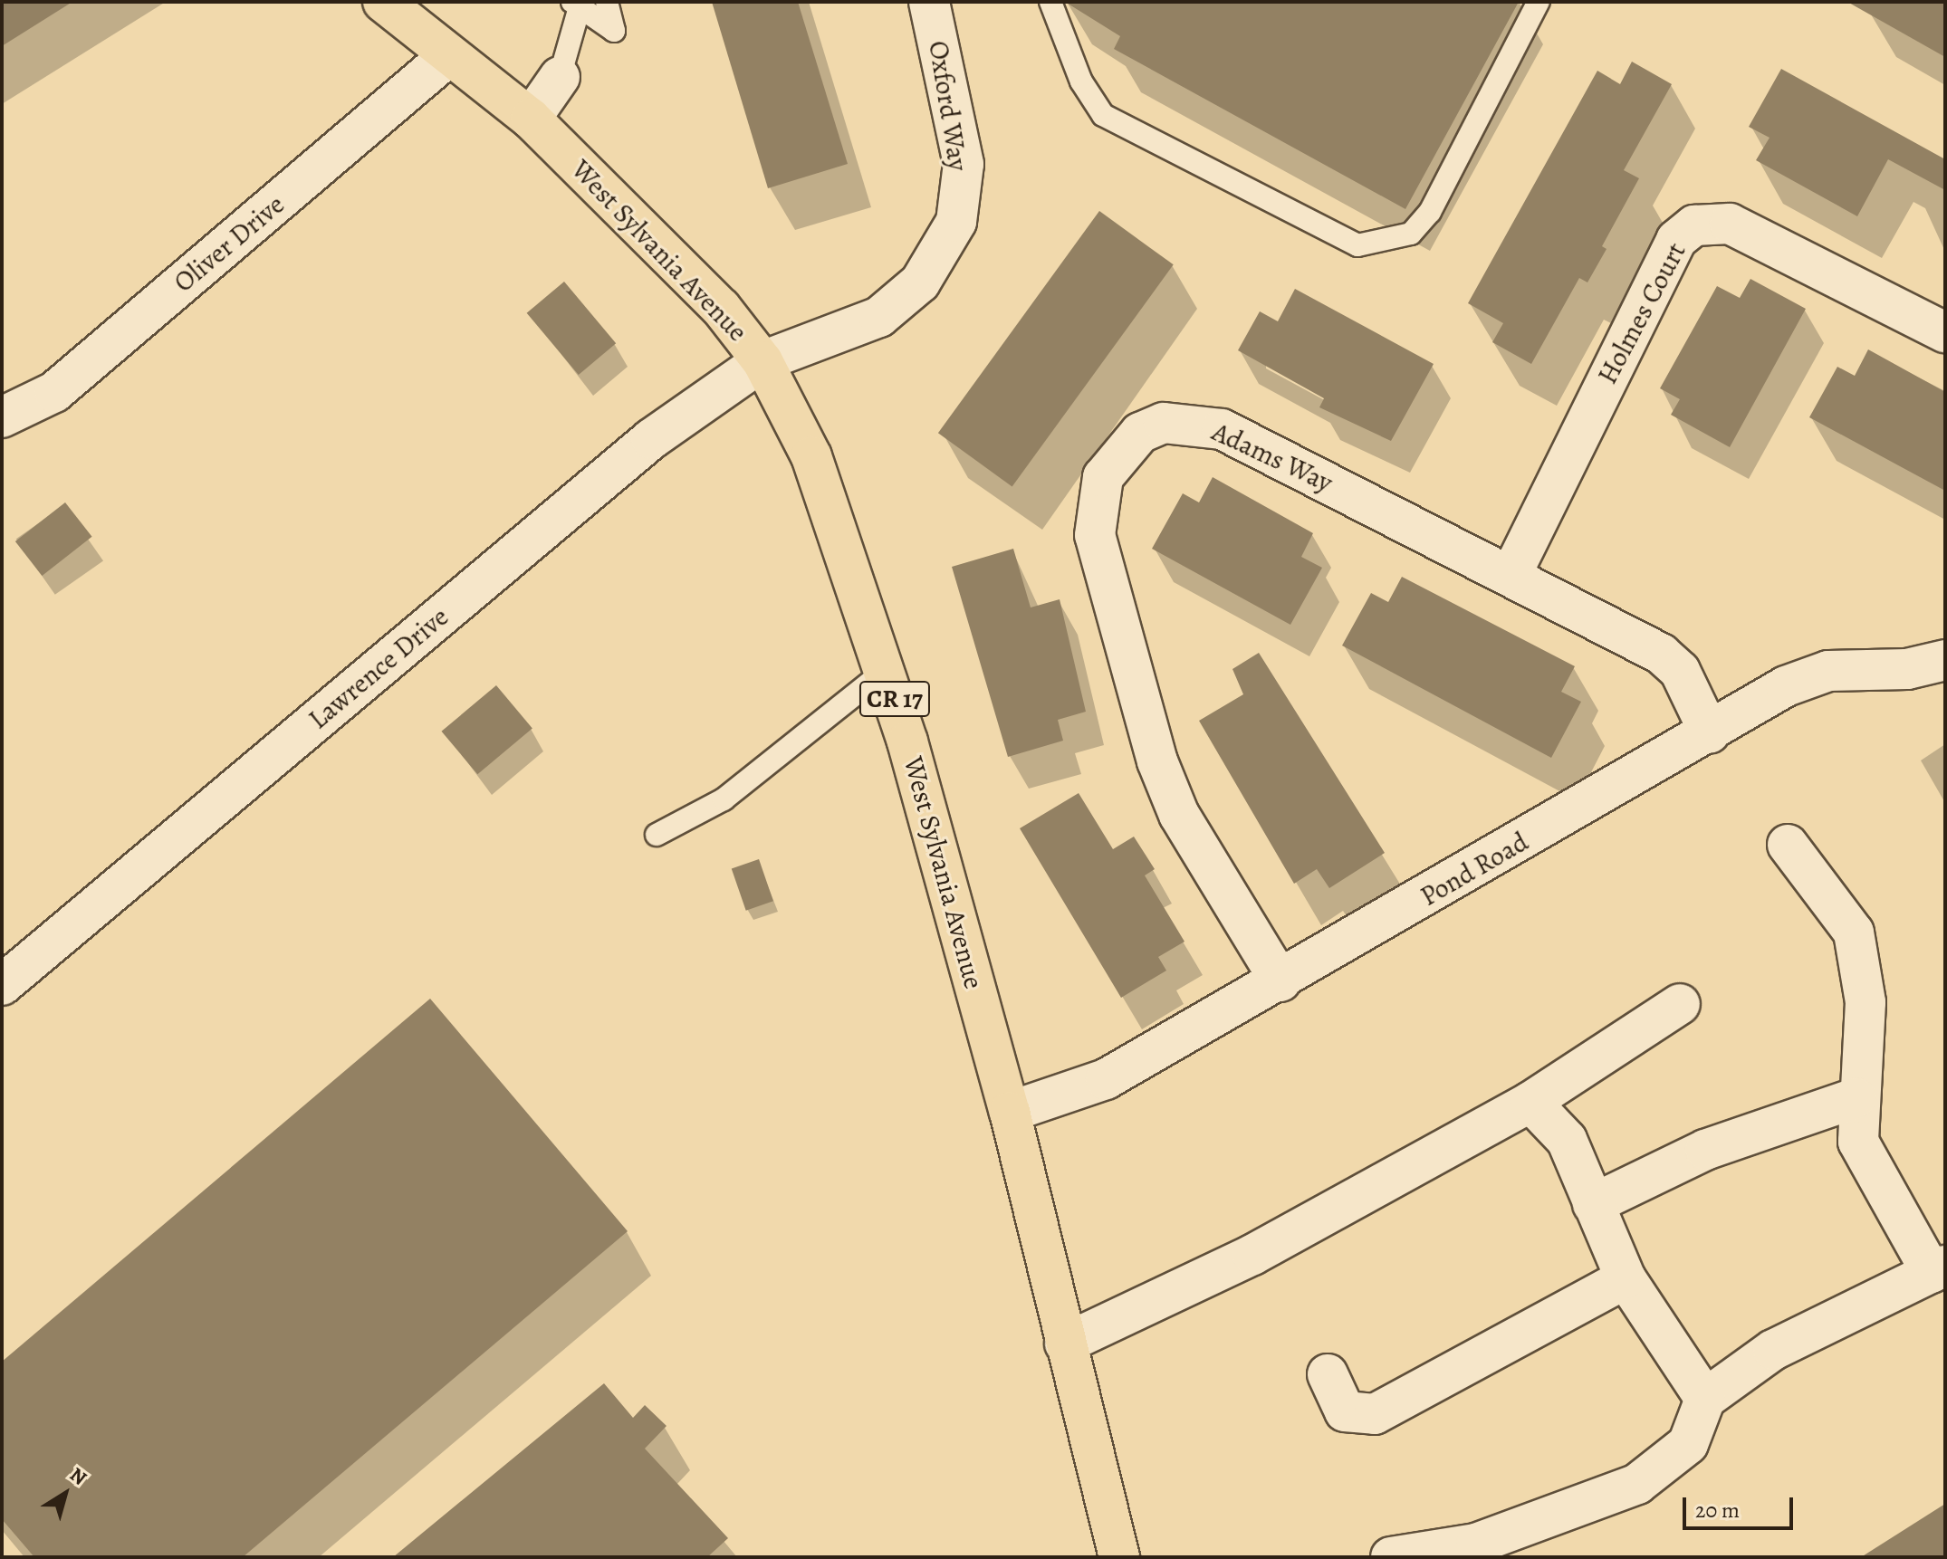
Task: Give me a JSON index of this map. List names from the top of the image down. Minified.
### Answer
{"streets":{"main road":["West Sylvania Avenue","CR 17"],"street":["Oxford Way","Oliver Drive","Holmes Court","Adams Way","Lawrence Drive","Pond Road"]},"crossings":[["Oxford Way","West Sylvania Avenue"],["Oxford Way","Lawrence Drive"],["Oliver Drive","West Sylvania Avenue"],["West Sylvania Avenue","Lawrence Drive"],["West Sylvania Avenue","Pond Road"],["Holmes Court","Adams Way"],["Adams Way","Pond Road"]],"scale_bar":"20 m","north":"top right"}
